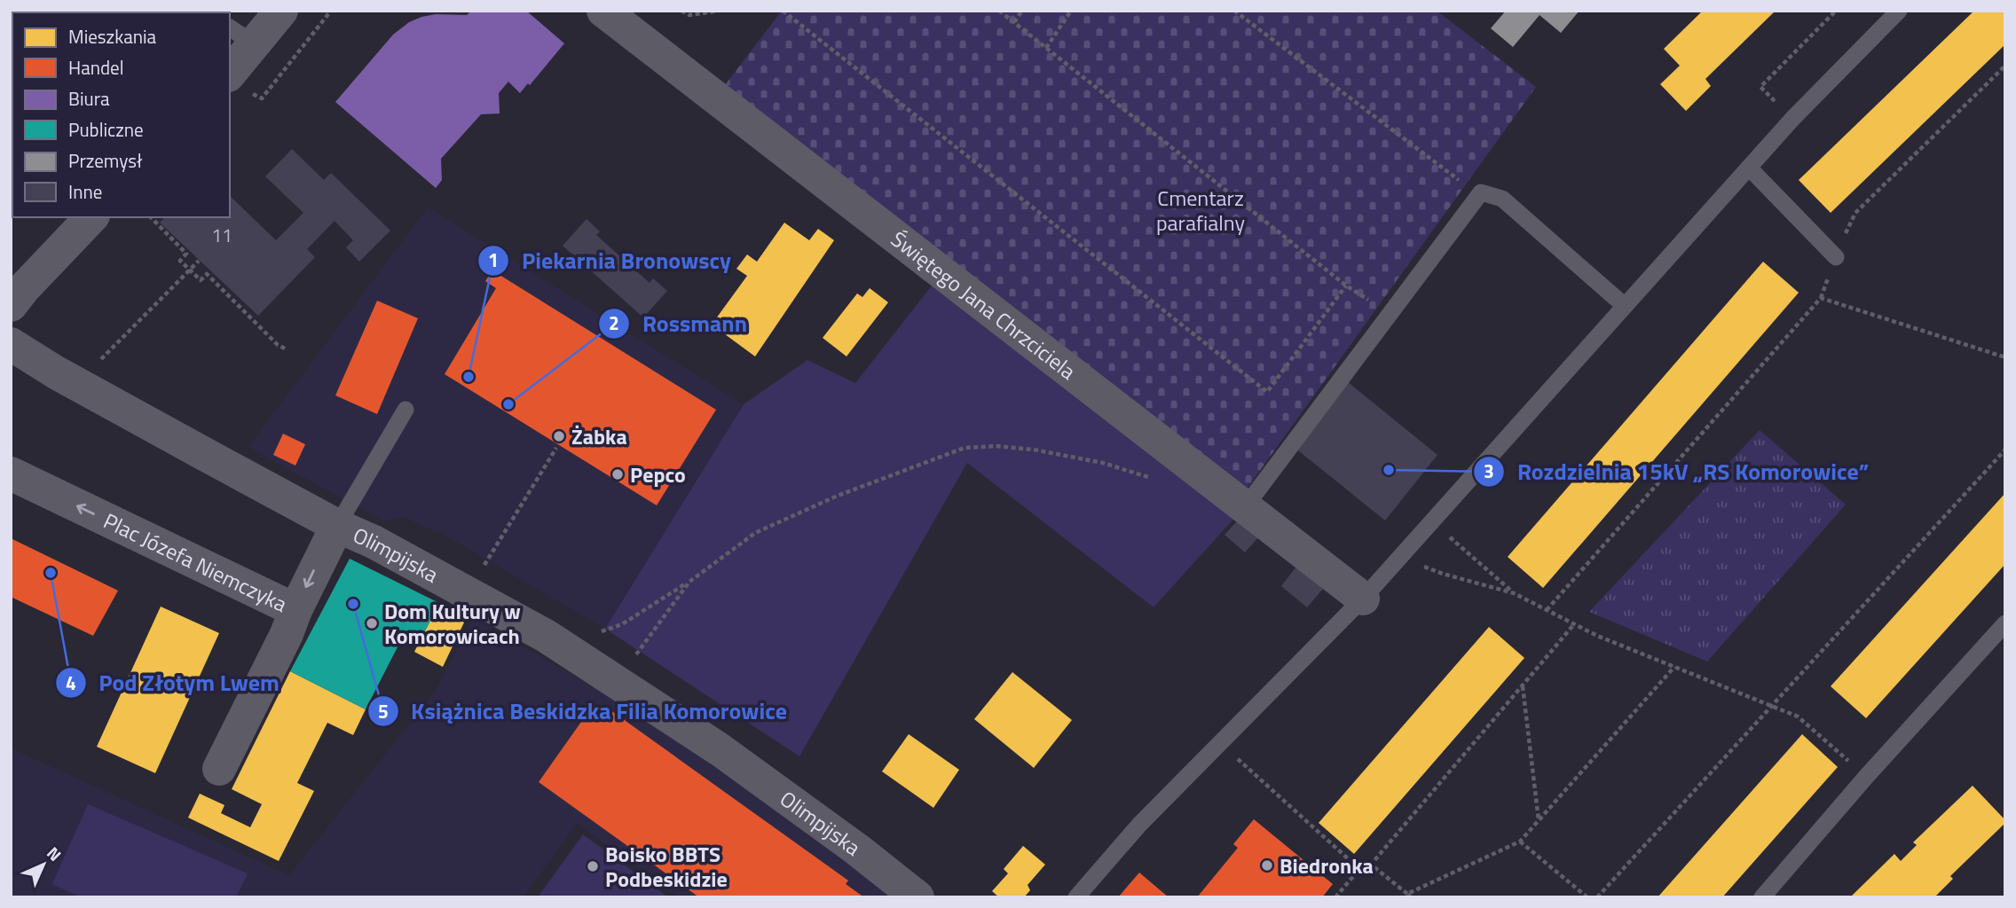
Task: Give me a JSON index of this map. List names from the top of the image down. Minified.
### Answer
{"streets":{"street":["Świętego Jana Chrzciciela","Olimpijska","Plac Józefa Niemczyka"]},"crossings":[["Olimpijska","Plac Józefa Niemczyka"]],"one_way":["Plac Józefa Niemczyka"],"parks":["Cmentarz parafialny"],"places":["Piekarnia Bronowscy","Rossmann","Żabka","Rozdzielnia 15kV „RS Komorowice”","Pepco","Pod Złotym Lwem","Książnica Beskidzka Filia Komorowice","Dom Kultury w Komorowicach","Biedronka","Boisko BBTS Podbeskidzie"],"house_numbers":["11"],"legend":["Mieszkania","Handel","Biura","Publiczne","Przemysł","Inne"],"north":"top right"}
